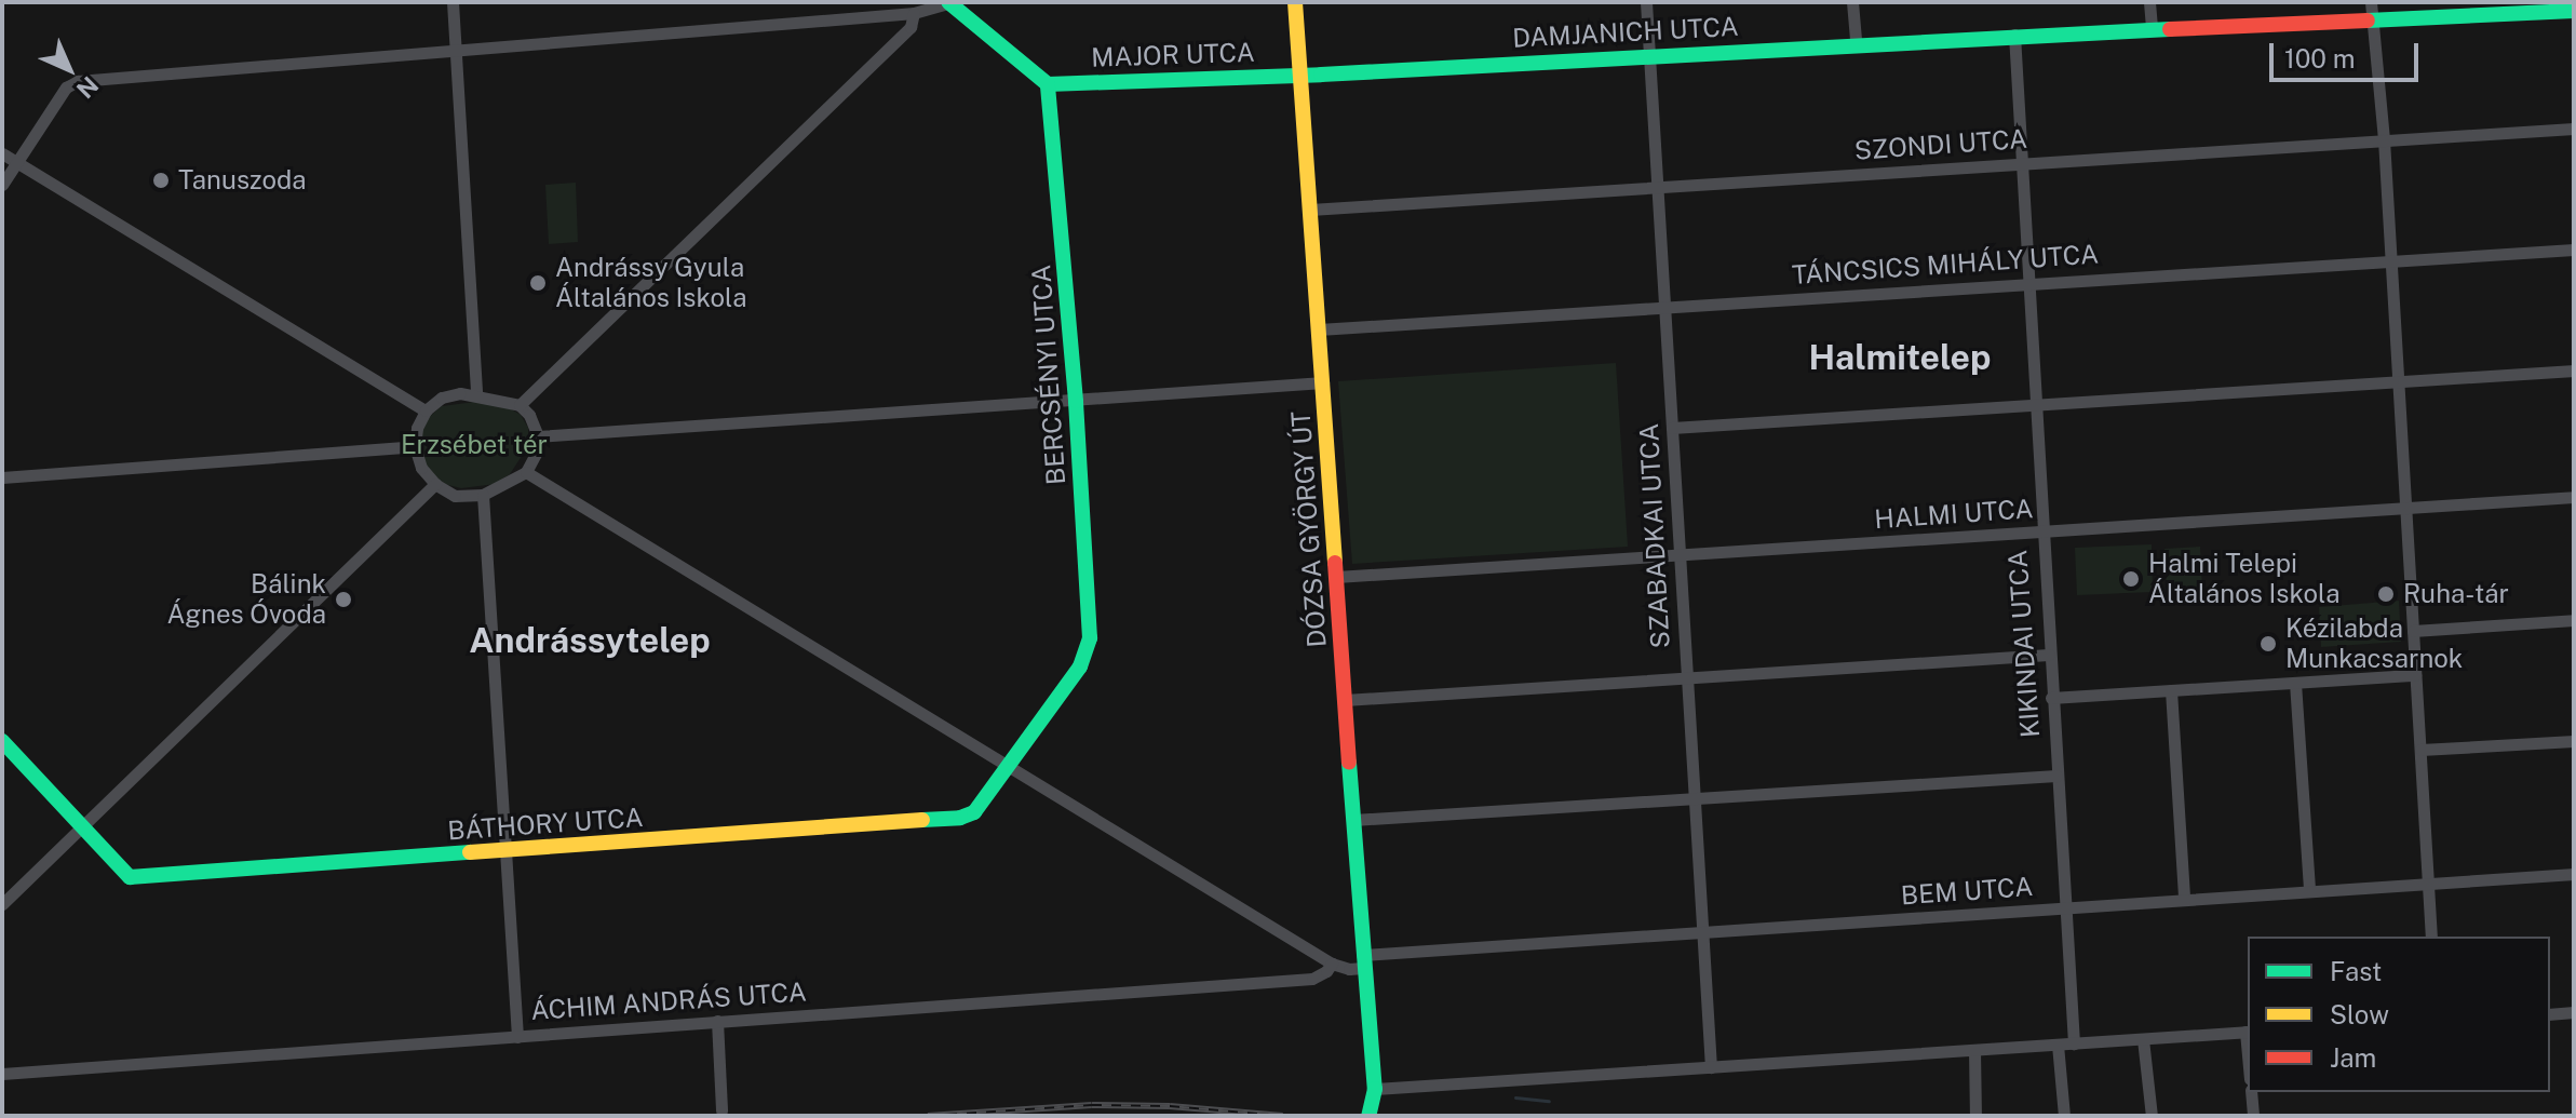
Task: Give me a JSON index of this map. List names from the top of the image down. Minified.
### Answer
{"streets":{"street":["DAMJANICH UTCA","MAJOR UTCA","SZONDI UTCA","TÁNCSICS MIHÁLY UTCA","BERCSÉNYI UTCA","HALMI UTCA","DÓZSA GYÖRGY ÚT","SZABADKAI UTCA","KIKINDAI UTCA","BÁTHORY UTCA","BEM UTCA","ÁCHIM ANDRÁS UTCA"]},"crossings":[["DAMJANICH UTCA","MAJOR UTCA"],["DAMJANICH UTCA","DÓZSA GYÖRGY ÚT"],["DAMJANICH UTCA","SZABADKAI UTCA"],["DAMJANICH UTCA","KIKINDAI UTCA"],["MAJOR UTCA","BERCSÉNYI UTCA"],["MAJOR UTCA","DÓZSA GYÖRGY ÚT"],["SZONDI UTCA","DÓZSA GYÖRGY ÚT"],["SZONDI UTCA","SZABADKAI UTCA"],["SZONDI UTCA","KIKINDAI UTCA"],["TÁNCSICS MIHÁLY UTCA","DÓZSA GYÖRGY ÚT"],["TÁNCSICS MIHÁLY UTCA","SZABADKAI UTCA"],["TÁNCSICS MIHÁLY UTCA","KIKINDAI UTCA"],["BERCSÉNYI UTCA","BÁTHORY UTCA"],["HALMI UTCA","DÓZSA GYÖRGY ÚT"],["HALMI UTCA","SZABADKAI UTCA"],["HALMI UTCA","KIKINDAI UTCA"],["DÓZSA GYÖRGY ÚT","BEM UTCA"],["SZABADKAI UTCA","BEM UTCA"],["KIKINDAI UTCA","BEM UTCA"],["BEM UTCA","ÁCHIM ANDRÁS UTCA"]],"districts":["Halmitelep","Andrássytelep"],"parks":["Erzsébet tér"],"places":["Tanuszoda","Andrássy Gyula Általános Iskola","Halmi Telepi Általános Iskola","Ruha-tár","Bálink Ágnes Óvoda","Kézilabda Munkacsarnok"],"legend":["Fast","Slow","Jam"],"scale_bar":"100 m","north":"bottom right"}
